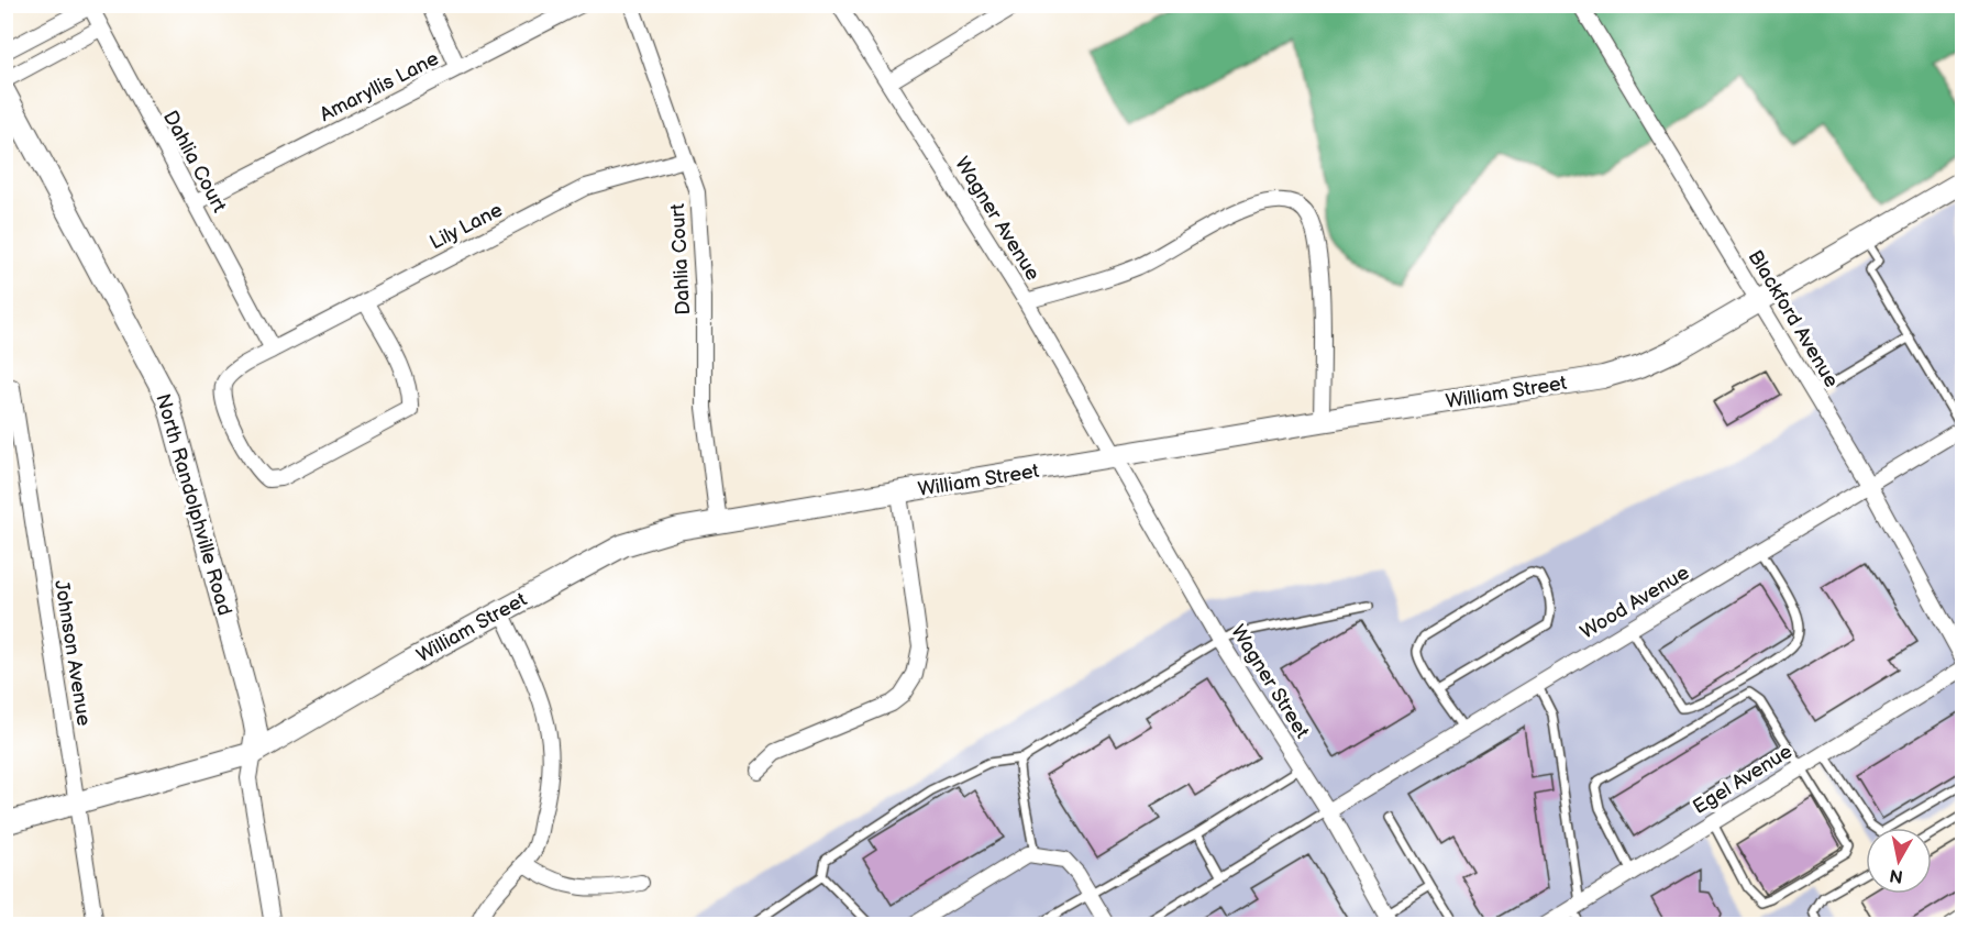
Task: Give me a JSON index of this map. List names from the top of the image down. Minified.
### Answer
{"streets":{"main road":["William Street","North Randolphville Road"],"street":["Amaryllis Lane","Dahlia Court","Wagner Avenue","Lily Lane","Blackford Avenue","Wood Avenue","Johnson Avenue","Wagner Street","Egel Avenue"]},"crossings":[["Amaryllis Lane","Dahlia Court"],["Dahlia Court","Lily Lane"],["Dahlia Court","William Street"],["Wagner Avenue","William Street"],["Wagner Avenue","Wagner Street"],["Blackford Avenue","William Street"],["Blackford Avenue","Wood Avenue"],["William Street","North Randolphville Road"],["William Street","Johnson Avenue"],["William Street","Wagner Street"],["Wood Avenue","Wagner Street"]],"north":"bottom"}
